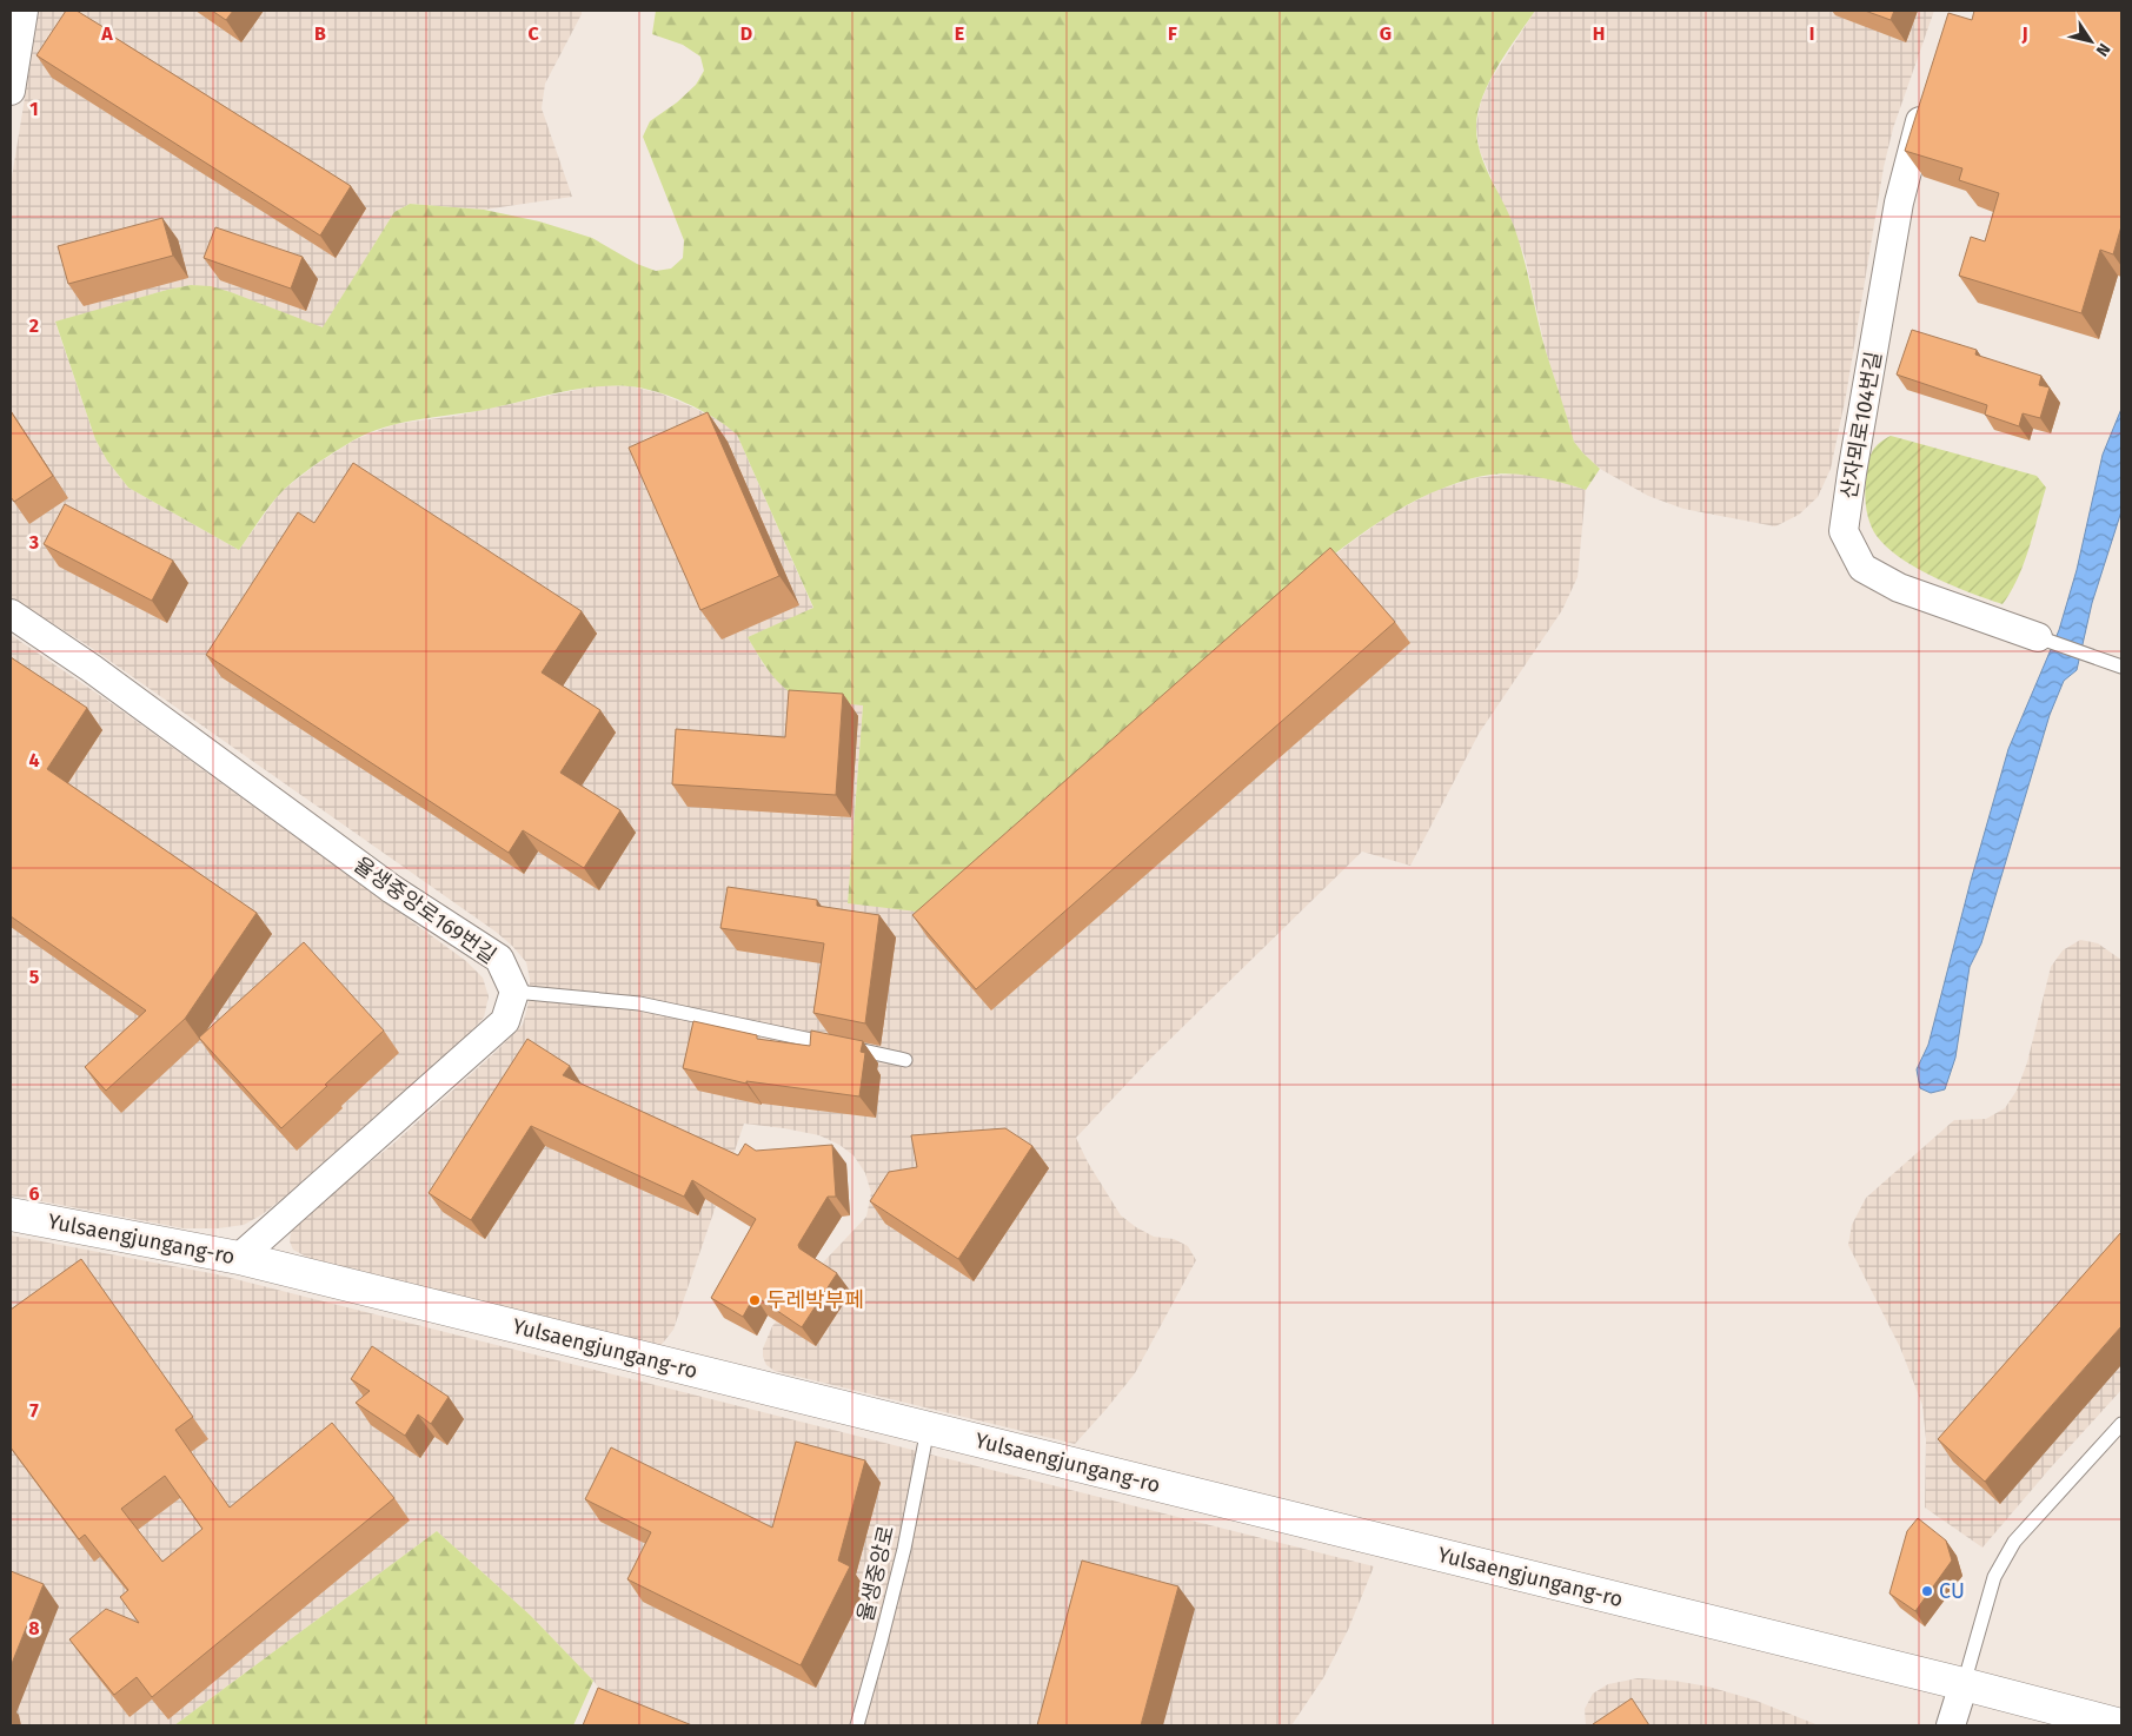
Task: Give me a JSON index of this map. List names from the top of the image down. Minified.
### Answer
{"streets":{"street":["산자뫼로104번길","율생중앙로169번길","Yulsaengjungang-ro"],"lane":["율생중앙로"]},"crossings":[["Yulsaengjungang-ro","율생중앙로"]],"places":["두레박부페","CU"],"north":"bottom right","grid":{"columns":["A","B","C","D","E","F","G","H","I","J"],"rows":["1","2","3","4","5","6","7","8"]}}
